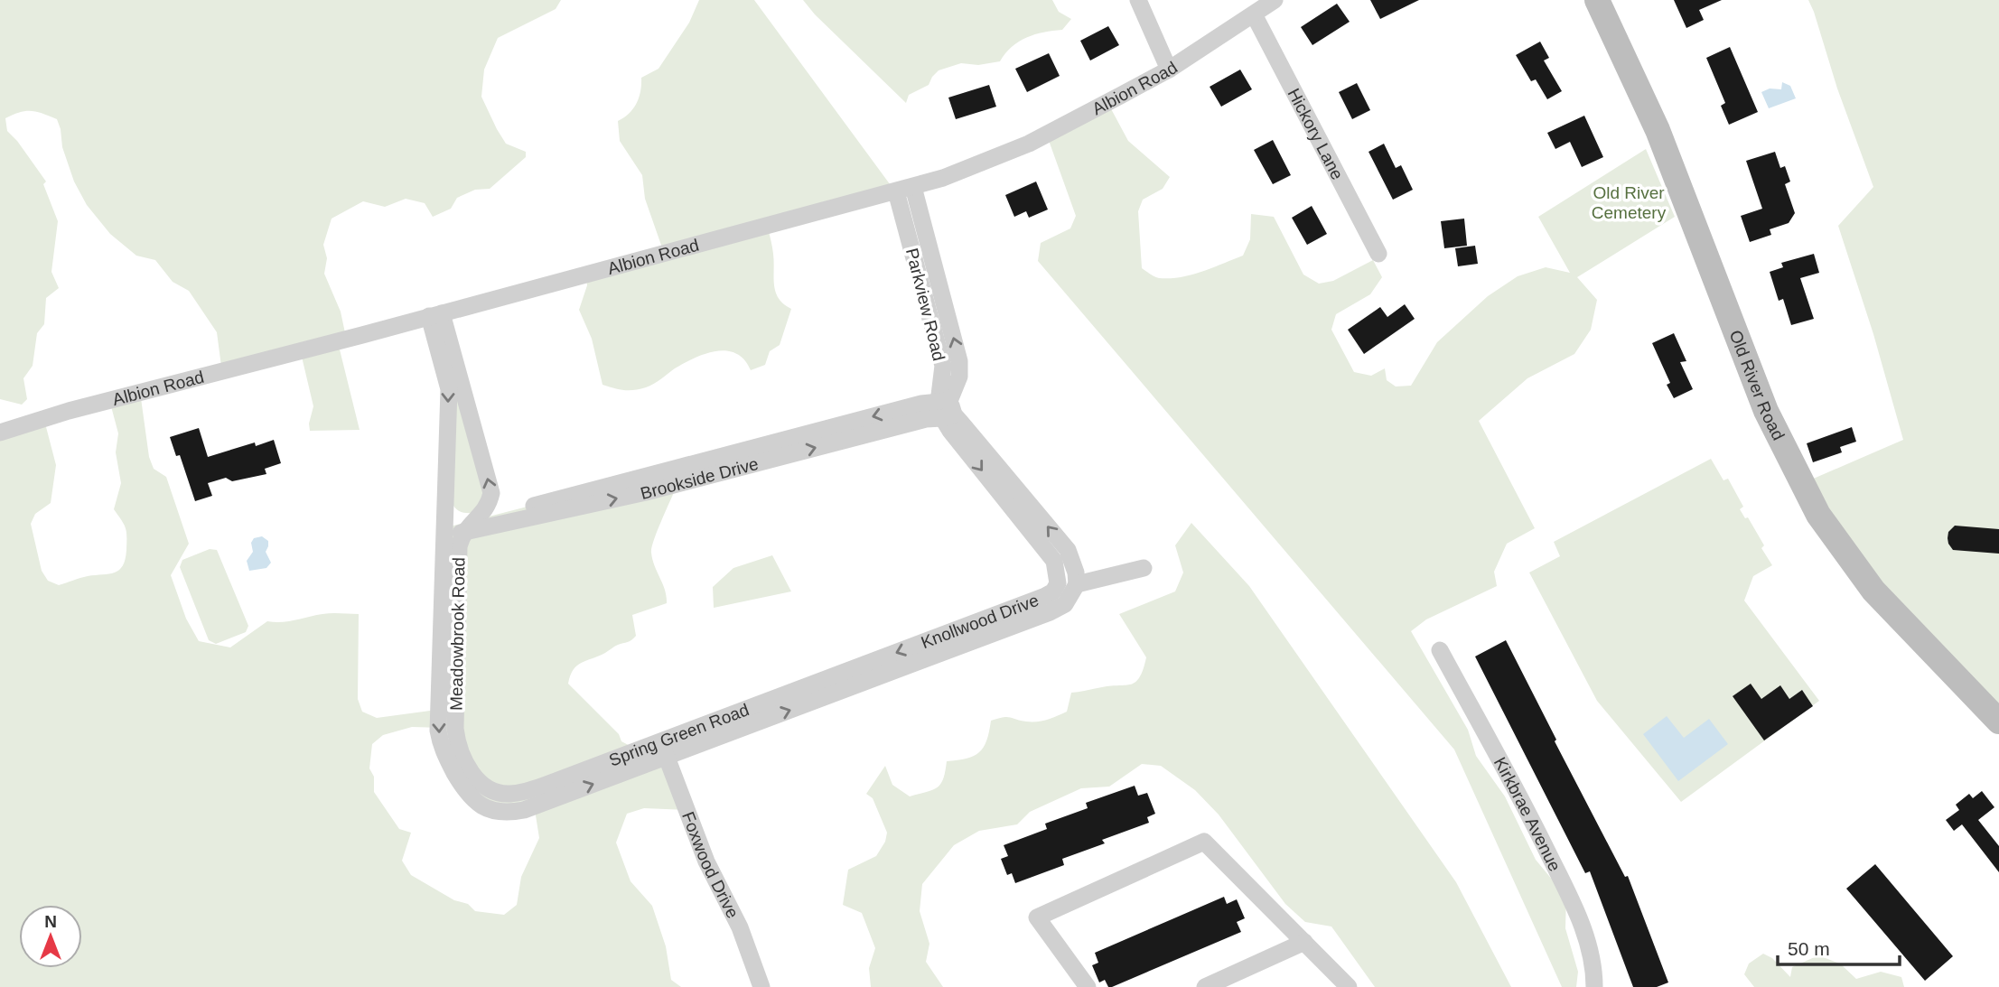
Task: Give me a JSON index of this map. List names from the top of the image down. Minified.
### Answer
{"streets":{"main road":["Old River Road"],"street":["Albion Road","Hickory Lane","Parkview Road","Brookside Drive","Knollwood Drive","Meadowbrook Road","Spring Green Road","Kirkbrae Avenue","Foxwood Drive"]},"crossings":[["Albion Road","Hickory Lane"],["Albion Road","Parkview Road"],["Albion Road","Meadowbrook Road"],["Parkview Road","Brookside Drive"],["Parkview Road","Knollwood Drive"],["Brookside Drive","Knollwood Drive"],["Brookside Drive","Meadowbrook Road"],["Knollwood Drive","Spring Green Road"],["Meadowbrook Road","Spring Green Road"],["Meadowbrook Road","Foxwood Drive"],["Spring Green Road","Foxwood Drive"]],"parks":["Old River Cemetery"],"scale_bar":"50 m","north":"top"}
